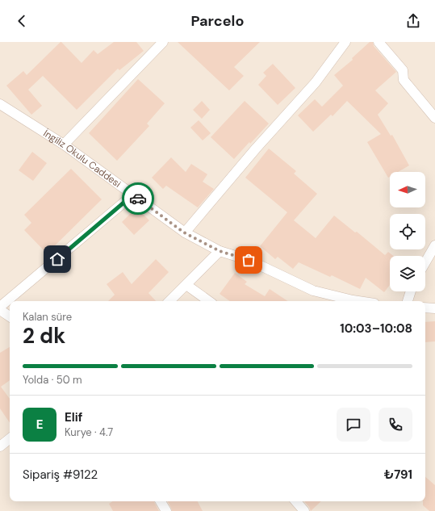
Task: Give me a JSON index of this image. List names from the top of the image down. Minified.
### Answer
{"streets":{"street":["İngiliz Okulu Caddesi"]},"north":"left","page":{"header":"Parcelo","heading":["2 dk","Kalan süre","10:03–10:08"],"panel":["Elif","Kurye · 4.7","Sipariş #9122","₺791"],"bar":"Yolda · 50 m","round":"E"}}
